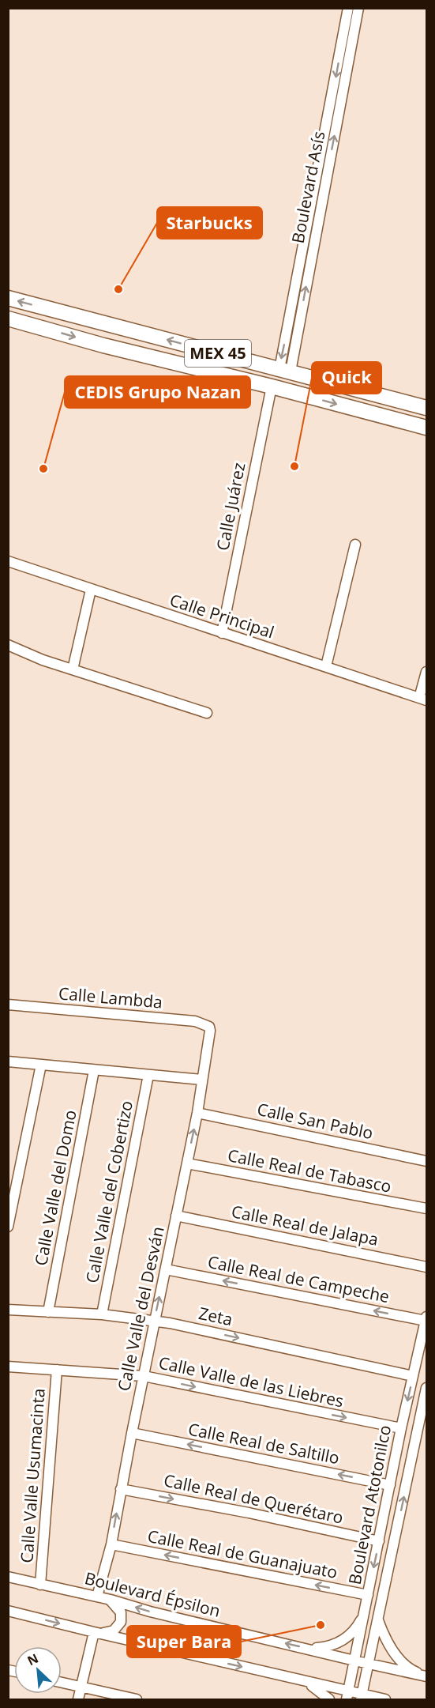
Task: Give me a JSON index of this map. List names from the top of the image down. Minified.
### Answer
{"streets":{"highway":["MEX 45"],"street":["Boulevard Asís","Calle Juárez","Calle Principal","Calle Lambda","Calle San Pablo","Calle Real de Tabasco","Calle Valle del Domo","Calle Valle del Cobertizo","Calle Real de Jalapa","Calle Real de Campeche","Calle Valle del Desván","Zeta","Calle Valle de las Liebres","Calle Real de Saltillo","Calle Valle Usumacinta","Calle Real de Querétaro","Boulevard Atotonilco","Calle Real de Guanajuato","Boulevard Épsilon"]},"crossings":[["Boulevard Asís","MEX 45"],["MEX 45","Calle Juárez"],["Calle Juárez","Calle Principal"],["Calle Lambda","Calle Valle del Desván"],["Calle San Pablo","Calle Valle del Desván"],["Calle Real de Tabasco","Calle Valle del Desván"],["Calle Valle del Domo","Zeta"],["Calle Valle del Cobertizo","Zeta"],["Calle Real de Jalapa","Calle Valle del Desván"],["Calle Real de Campeche","Calle Valle del Desván"],["Calle Real de Campeche","Boulevard Atotonilco"],["Calle Valle del Desván","Zeta"],["Calle Valle del Desván","Calle Valle de las Liebres"],["Calle Valle del Desván","Calle Real de Saltillo"],["Calle Valle del Desván","Calle Real de Querétaro"],["Calle Valle del Desván","Calle Real de Guanajuato"],["Calle Valle del Desván","Boulevard Épsilon"],["Zeta","Boulevard Atotonilco"],["Calle Valle de las Liebres","Calle Valle Usumacinta"],["Calle Valle de las Liebres","Boulevard Atotonilco"],["Calle Real de Saltillo","Boulevard Atotonilco"],["Calle Valle Usumacinta","Boulevard Épsilon"],["Calle Real de Querétaro","Boulevard Atotonilco"],["Boulevard Atotonilco","Calle Real de Guanajuato"],["Boulevard Atotonilco","Boulevard Épsilon"]],"one_way":["Calle Real de Campeche","Zeta","Calle Valle de las Liebres","Calle Real de Saltillo","Calle Real de Querétaro","Calle Real de Guanajuato"],"places":["Starbucks","Quick","CEDIS Grupo Nazan","Super Bara"],"north":"top left"}
